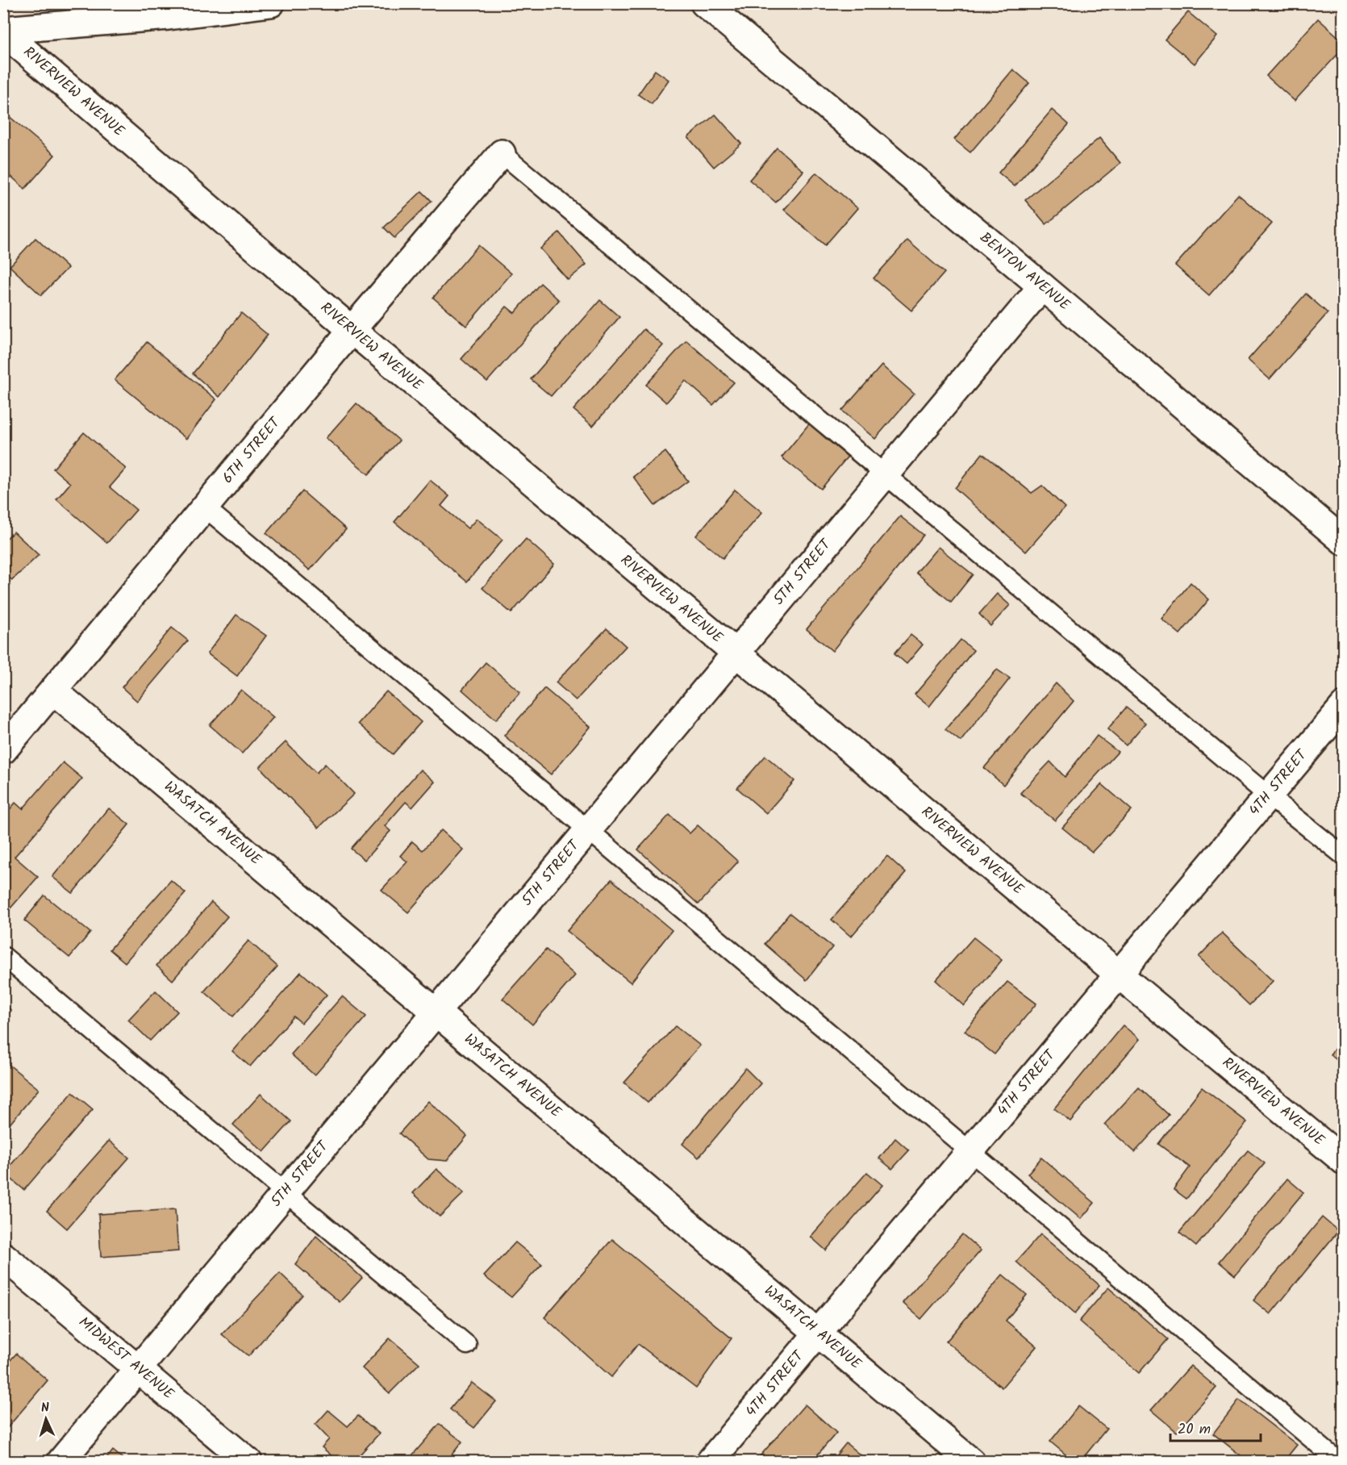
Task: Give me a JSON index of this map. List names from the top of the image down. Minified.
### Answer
{"streets":{"street":["RIVERVIEW AVENUE","BENTON AVENUE","6TH STREET","5TH STREET","4TH STREET","WASATCH AVENUE","MIDWEST AVENUE"]},"crossings":[["RIVERVIEW AVENUE","6TH STREET"],["RIVERVIEW AVENUE","5TH STREET"],["RIVERVIEW AVENUE","4TH STREET"],["BENTON AVENUE","5TH STREET"],["6TH STREET","WASATCH AVENUE"],["5TH STREET","WASATCH AVENUE"],["5TH STREET","MIDWEST AVENUE"],["4TH STREET","WASATCH AVENUE"]],"scale_bar":"20 m","north":"top"}
